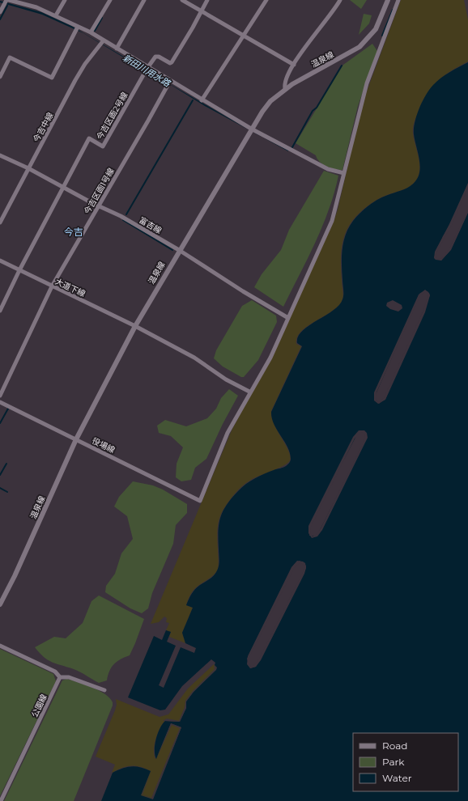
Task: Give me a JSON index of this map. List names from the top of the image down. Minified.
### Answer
{"streets":{"street":["温泉線","今吉区画2号線","今吉中線","今吉区画1号線","富吉線","大道下線","役場線","公園線"]},"crossings":[["温泉線","富吉線"],["温泉線","大道下線"],["温泉線","役場線"],["今吉区画2号線","富吉線"],["今吉区画2号線","大道下線"],["今吉中線","富吉線"],["今吉区画1号線","富吉線"],["今吉区画1号線","大道下線"],["大道下線","役場線"]],"districts":["今吉"],"water":["新田川用水路"],"legend":["Road","Park","Water"]}
